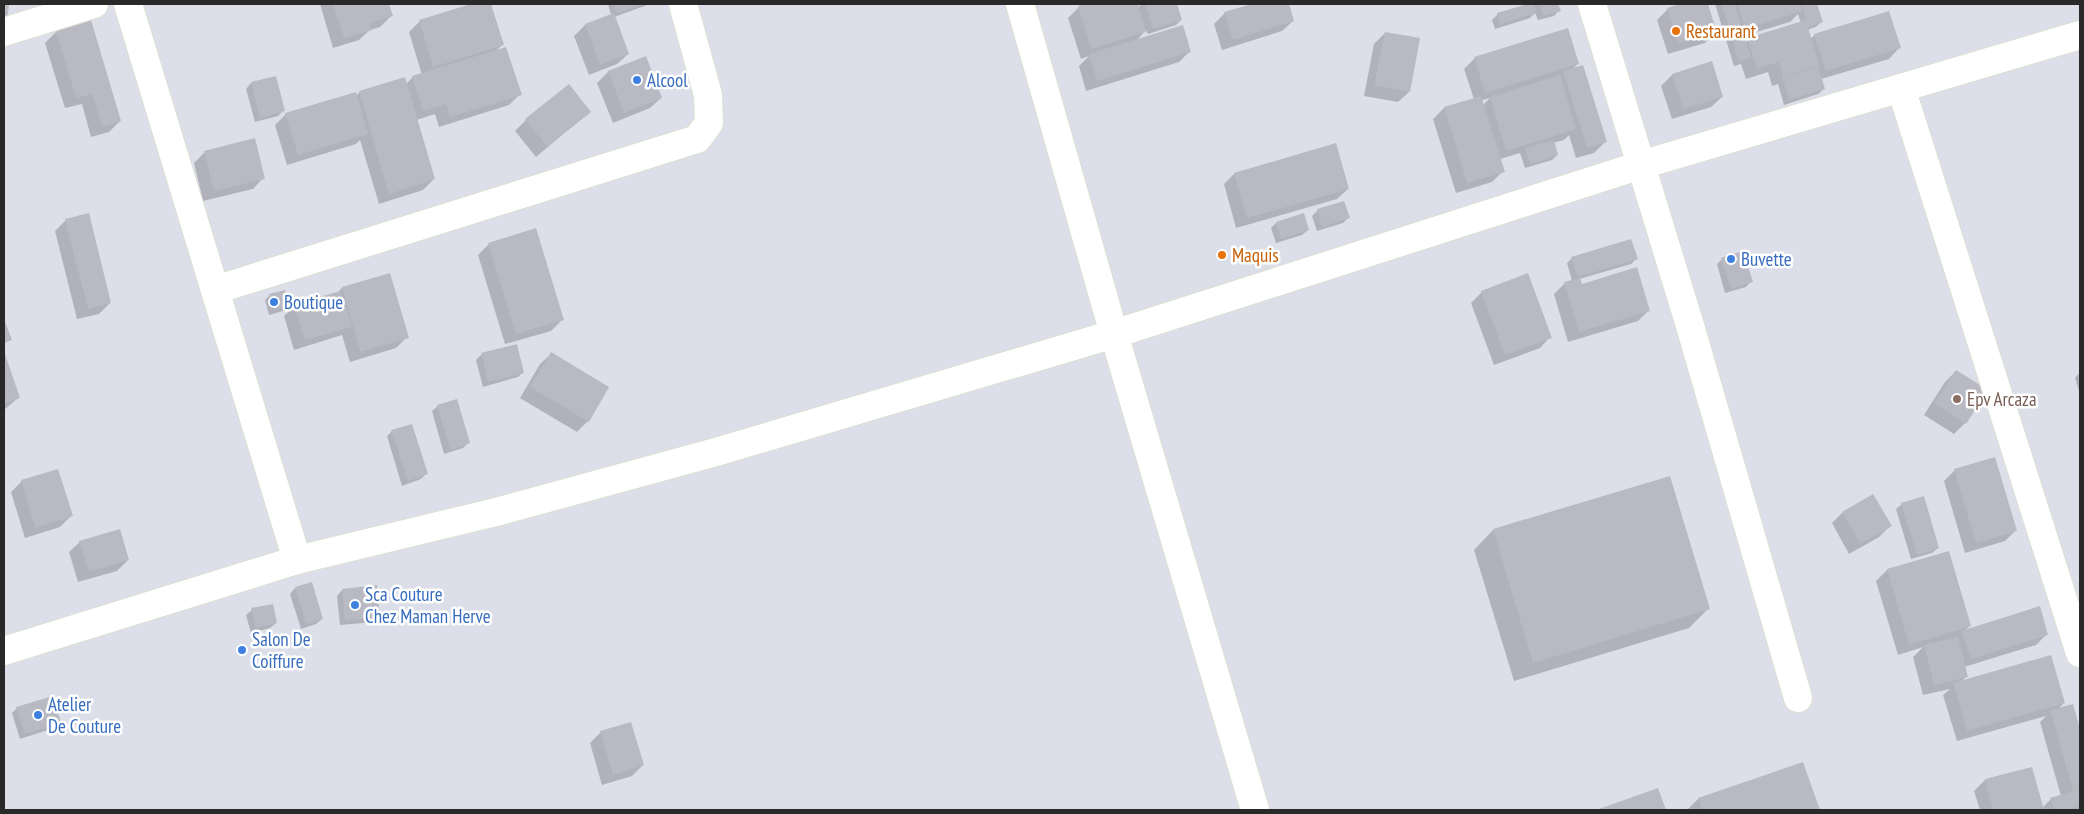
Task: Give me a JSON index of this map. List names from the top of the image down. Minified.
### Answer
{"places":["Restaurant","Alcool","Maquis","Buvette","Boutique","Epv Arcaza","Sca Couture Chez Maman Herve","Salon De Coiffure","Atelier De Couture"]}
